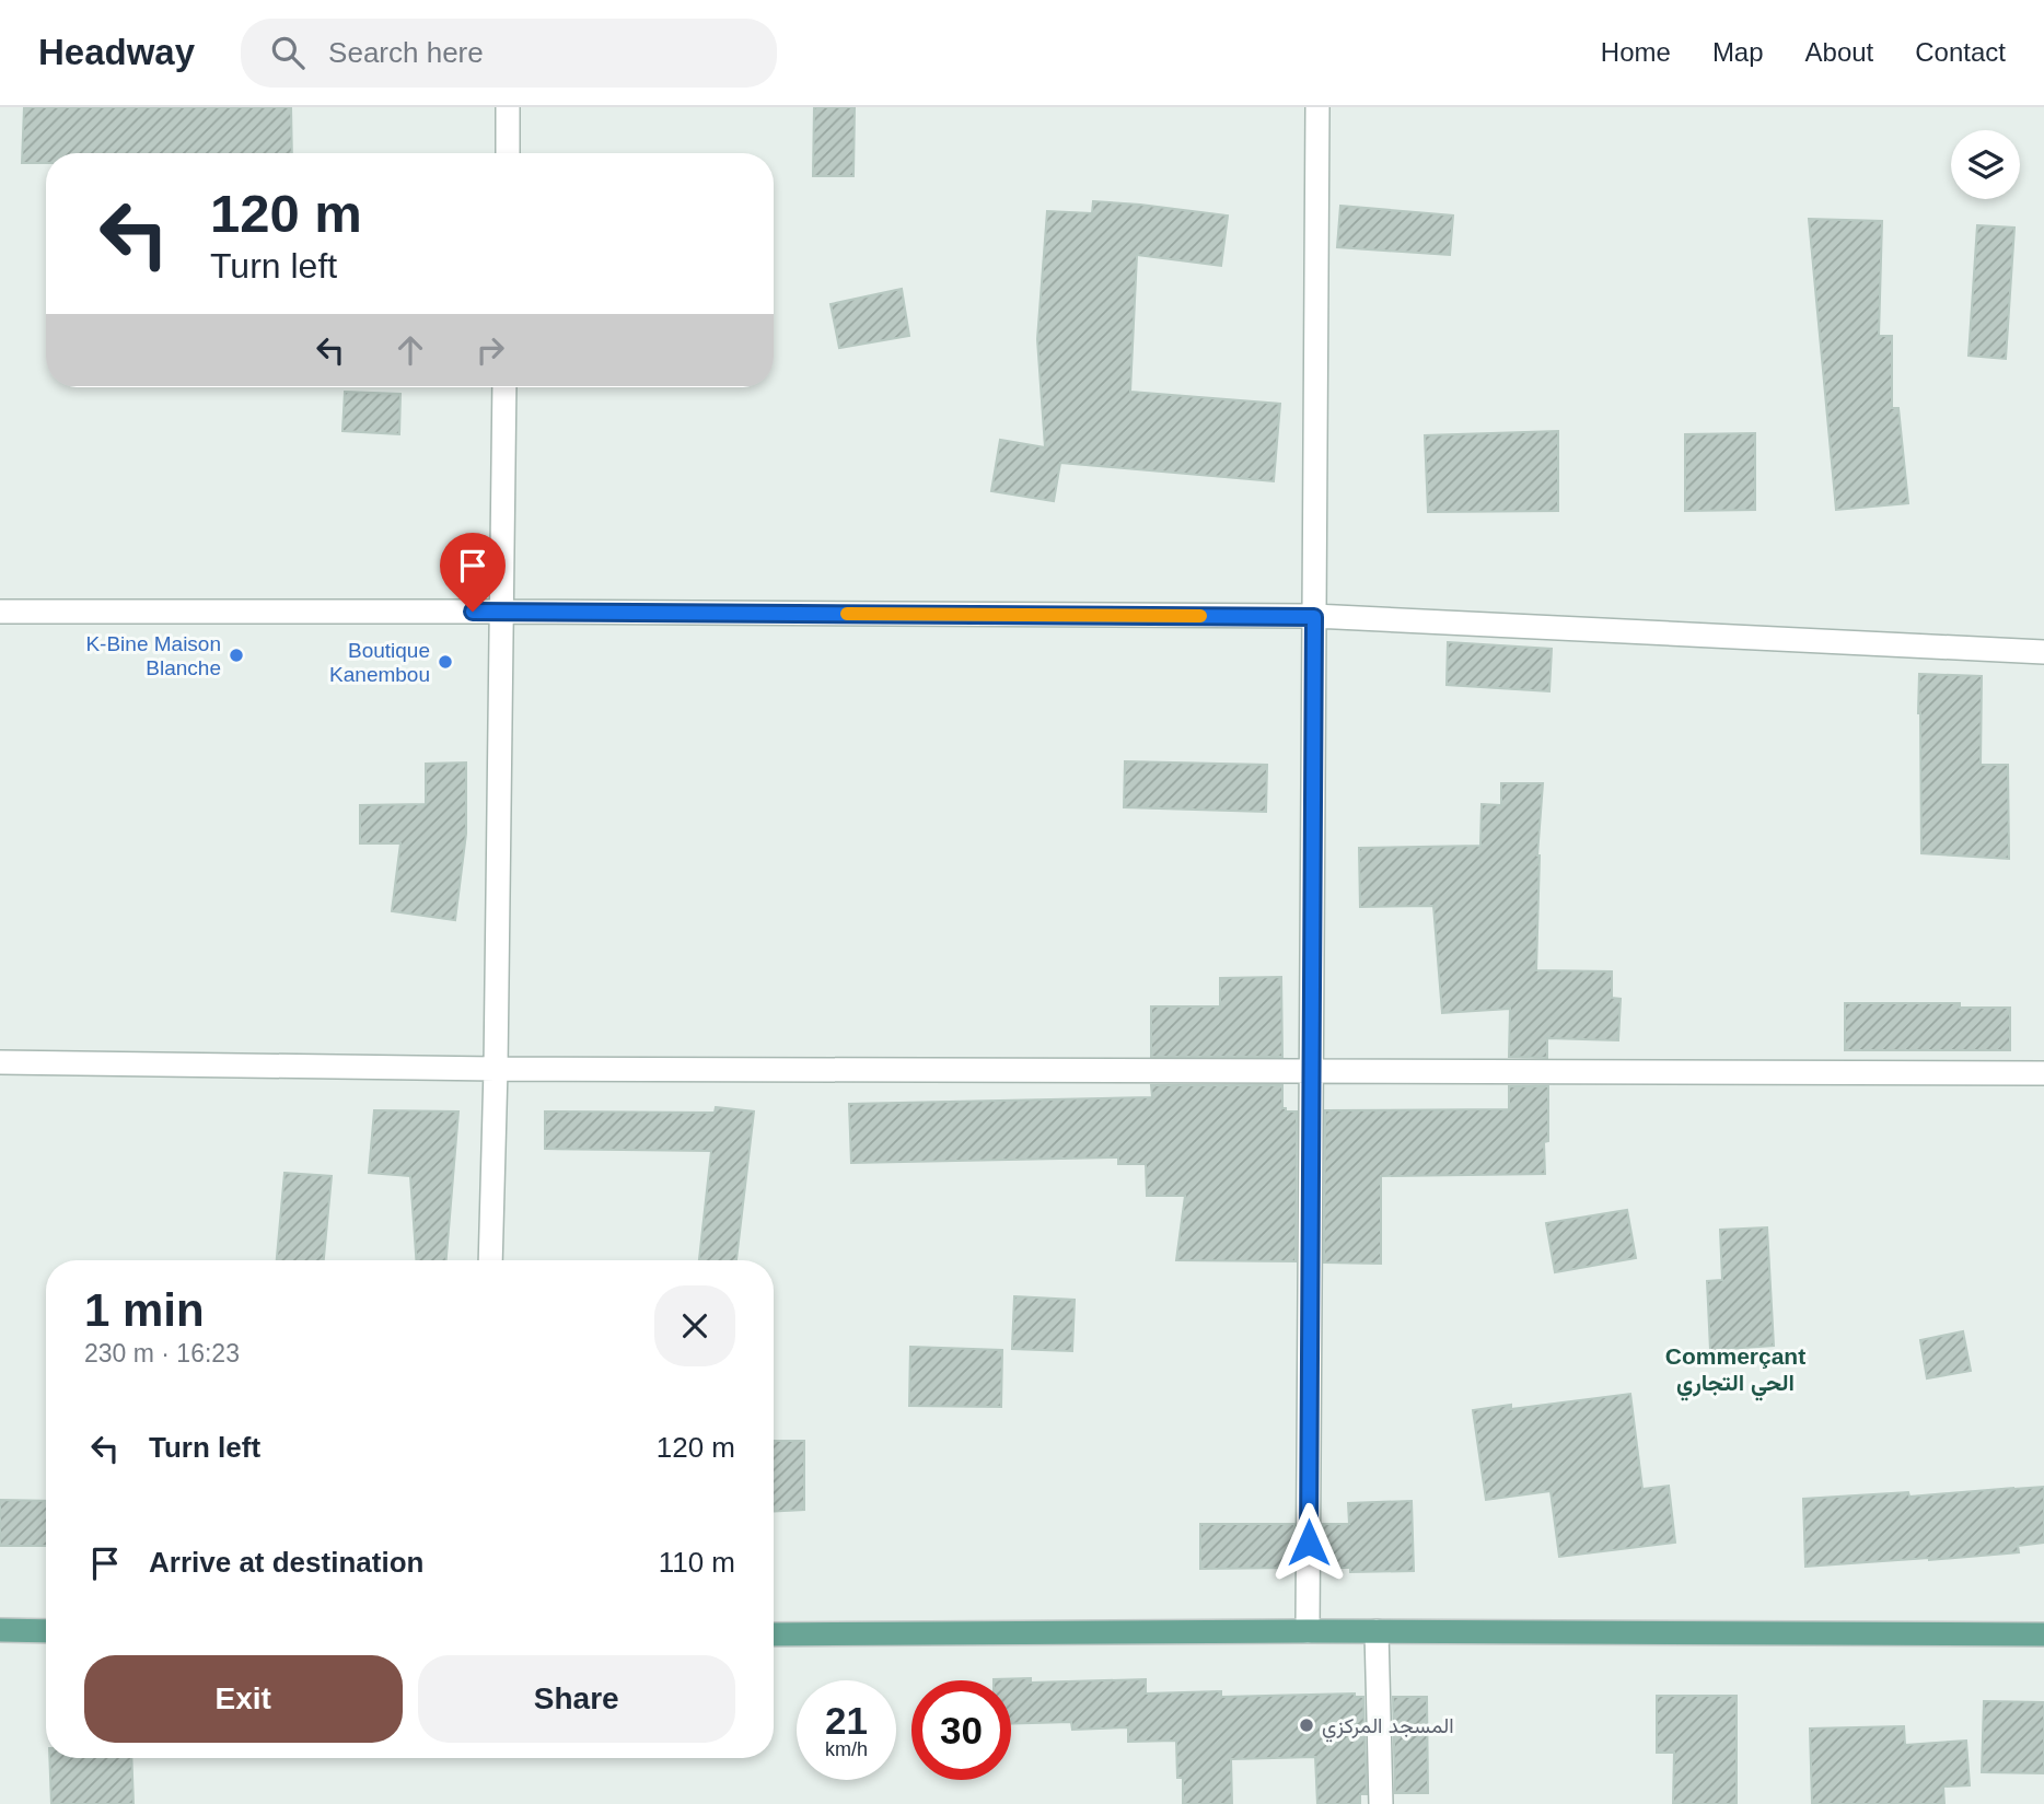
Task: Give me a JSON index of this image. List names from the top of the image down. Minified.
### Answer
{"districts":["Commerçant الحي التجاري"],"places":["K-Bine Maison Blanche","Boutique Kanembou","المسجد المركزي"],"page":{"header":"Headway","search":"Search here","nav":["Home","Map","About","Contact"],"turn":["120 m","Turn left"],"heading":["1 min","230 m · 16:23"],"list":[{"name":"Turn left","value":"120 m"},{"name":"Arrive at destination","value":"110 m"}],"buttons":["Exit","Share"],"speed":"21 km/h","limit":"30"}}
